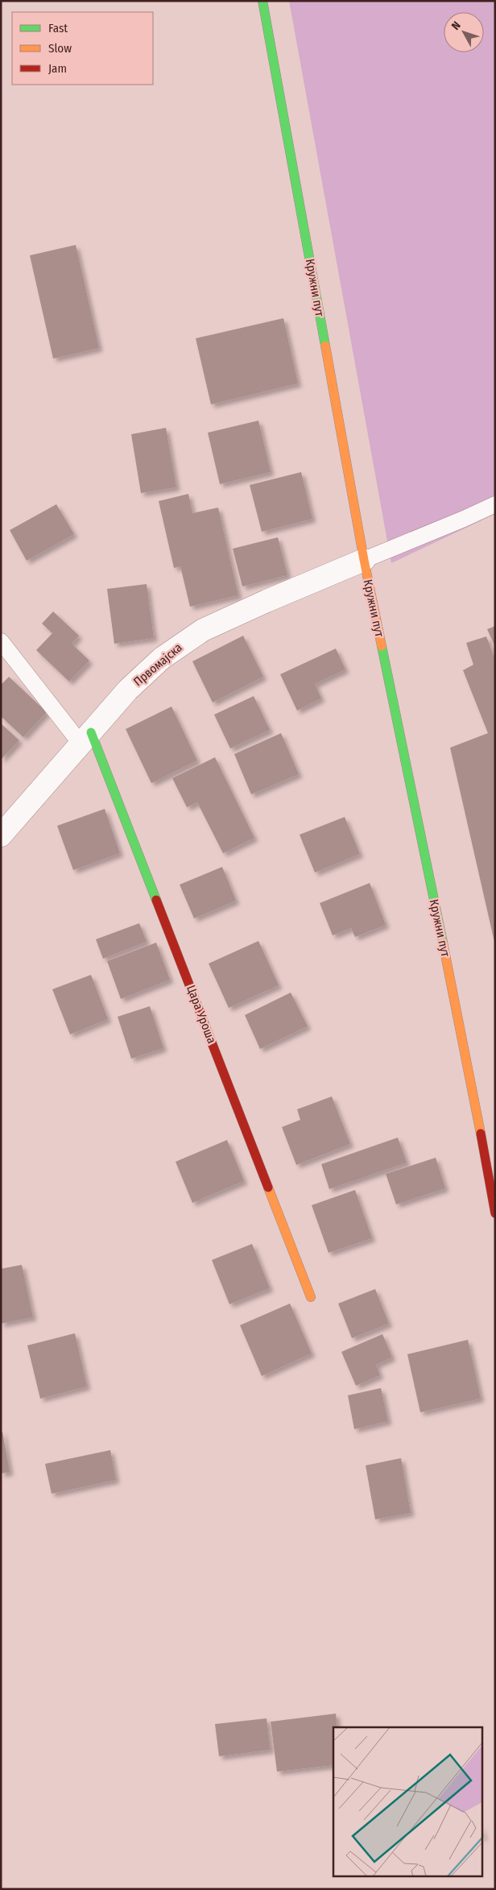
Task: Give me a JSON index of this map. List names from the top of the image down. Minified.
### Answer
{"streets":{"main road":["Кружни пут","Цара Уроша"],"street":["Првомајска"]},"crossings":[["Кружни пут","Првомајска"],["Првомајска","Цара Уроша"]],"legend":["Fast","Slow","Jam"],"north":"top left"}
